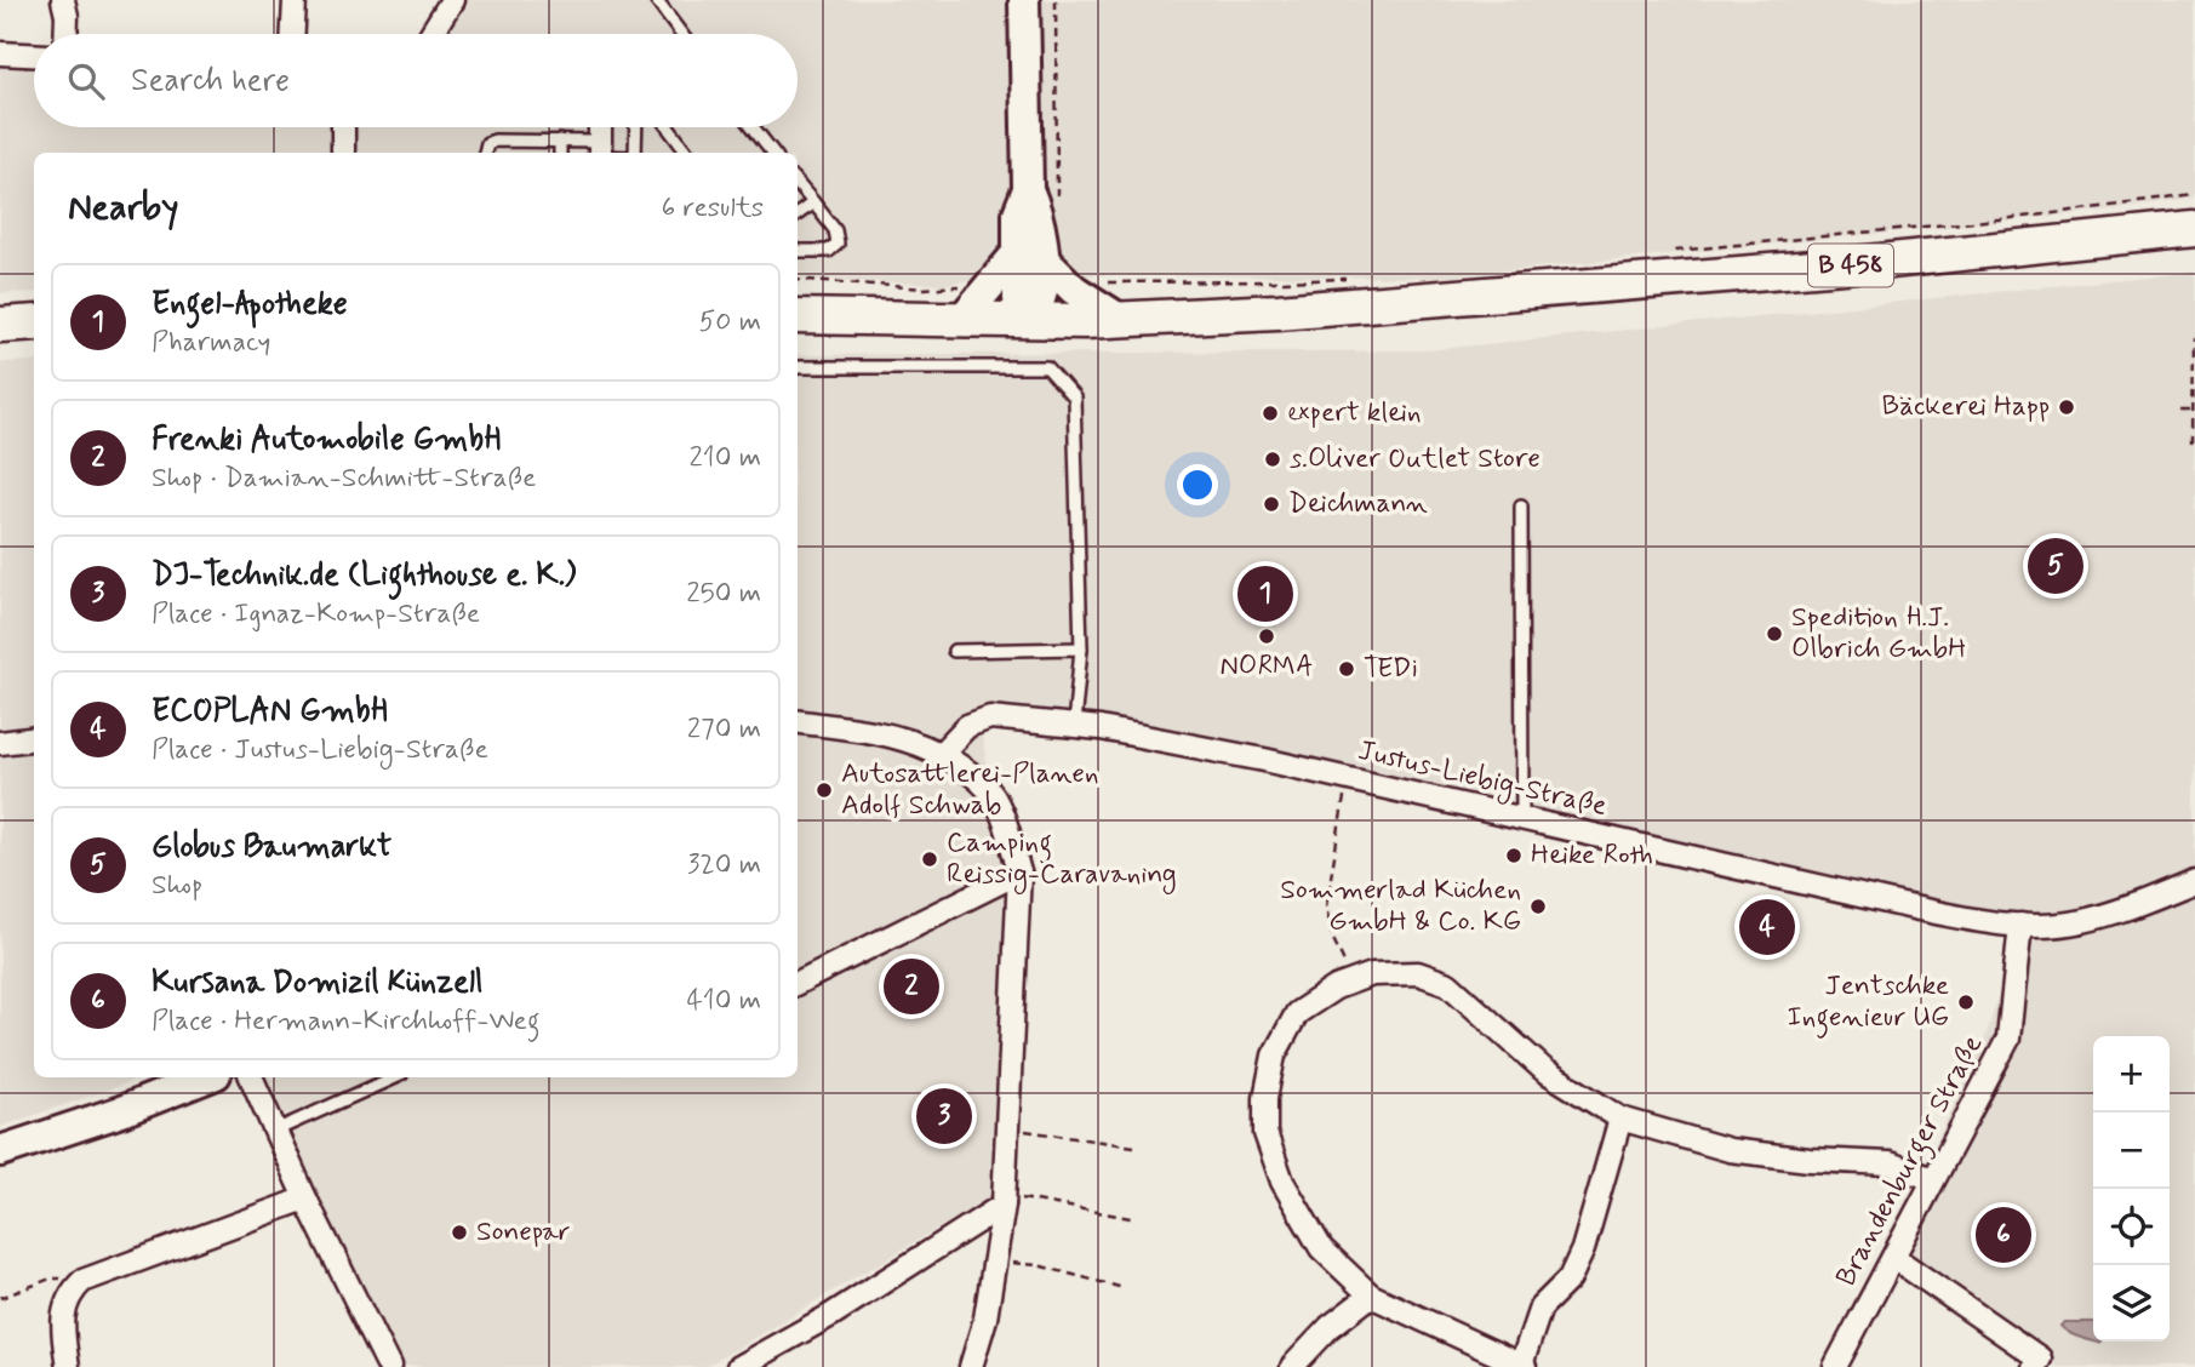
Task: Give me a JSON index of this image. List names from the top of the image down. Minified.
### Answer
{"streets":{"main road":["B 458"],"street":["Justus-Liebig-Straße","Brandenburger Straße"]},"crossings":[["Justus-Liebig-Straße","Brandenburger Straße"]],"places":["Bäckerei Happ","expert klein","s.Oliver Outlet Store","Deichmann","Spedition H.J. Olbrich GmbH","NORMA","TEDi","Autosattlerei-Planen Adolf Schwab","Heike Roth","Camping Reissig-Caravaning","Sommerlad Küchen GmbH & Co. KG","Jentschke Ingenieur UG","Sonepar"],"page":{"search":"Search here","heading":["Nearby","6 results"],"list":[{"mark":"1","name":"Engel-Apotheke","note":"Pharmacy","value":"50 m"},{"mark":"2","name":"Frenki Automobile GmbH","note":"Shop · Damian-Schmitt-Straße","value":"210 m"},{"mark":"3","name":"DJ-Technik.de (Lighthouse e. K.)","note":"Place · Ignaz-Komp-Straße","value":"250 m"},{"mark":"4","name":"ECOPLAN GmbH","note":"Place · Justus-Liebig-Straße","value":"270 m"},{"mark":"5","name":"Globus Baumarkt","note":"Shop","value":"320 m"},{"mark":"6","name":"Kursana Domizil Künzell","note":"Place · Hermann-Kirchhoff-Weg","value":"410 m"}],"pins":["5","1","4","2","3","6"],"map_buttons":["+","−"]}}
